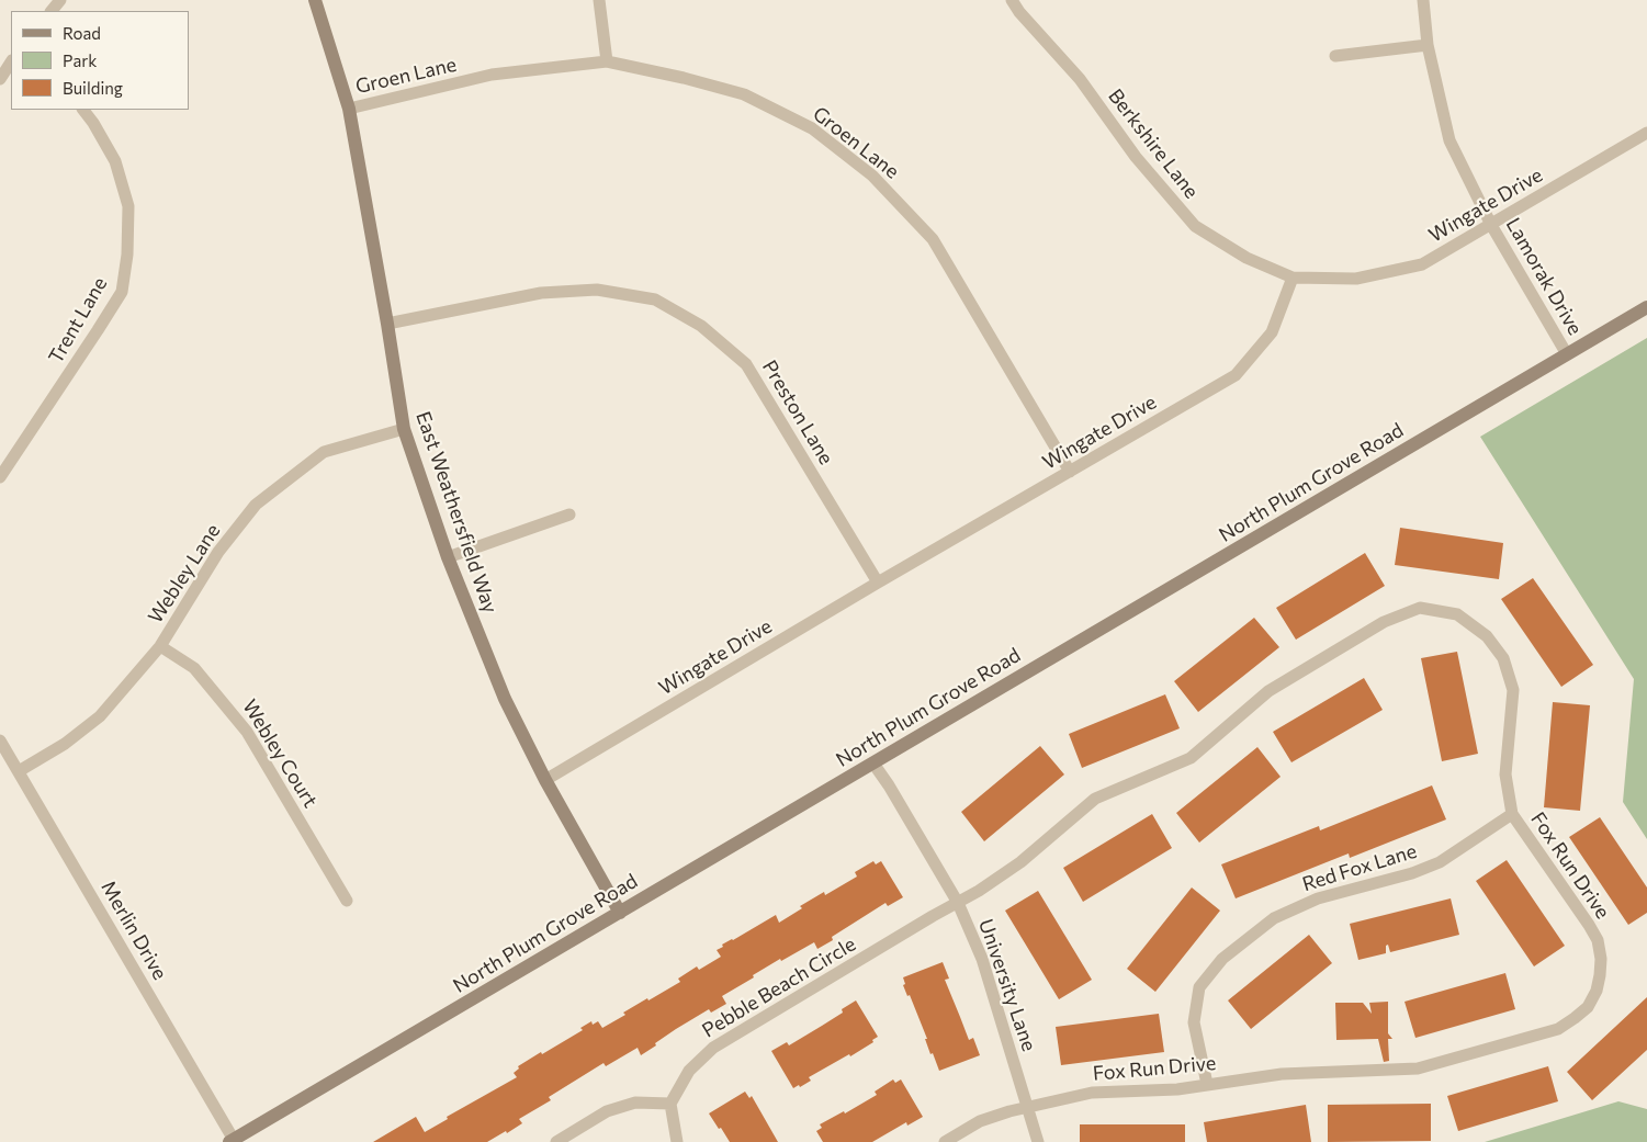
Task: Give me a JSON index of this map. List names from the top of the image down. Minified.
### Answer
{"streets":{"street":["Groen Lane","Berkshire Lane","Wingate Drive","Lamorak Drive","Trent Lane","Preston Lane","North Plum Grove Road","East Weathersfield Way","Webley Lane","Webley Court","Fox Run Drive","Red Fox Lane","Merlin Drive","University Lane","Pebble Beach Circle"]},"crossings":[["Groen Lane","Wingate Drive"],["Groen Lane","East Weathersfield Way"],["Berkshire Lane","Wingate Drive"],["Wingate Drive","Lamorak Drive"],["Wingate Drive","Preston Lane"],["Wingate Drive","East Weathersfield Way"],["Lamorak Drive","North Plum Grove Road"],["Preston Lane","East Weathersfield Way"],["North Plum Grove Road","East Weathersfield Way"],["North Plum Grove Road","Merlin Drive"],["North Plum Grove Road","University Lane"],["East Weathersfield Way","Webley Lane"],["Webley Lane","Webley Court"],["Webley Lane","Merlin Drive"],["Fox Run Drive","Red Fox Lane"],["Fox Run Drive","University Lane"],["Fox Run Drive","Pebble Beach Circle"],["University Lane","Pebble Beach Circle"]],"legend":["Road","Park","Building"]}
